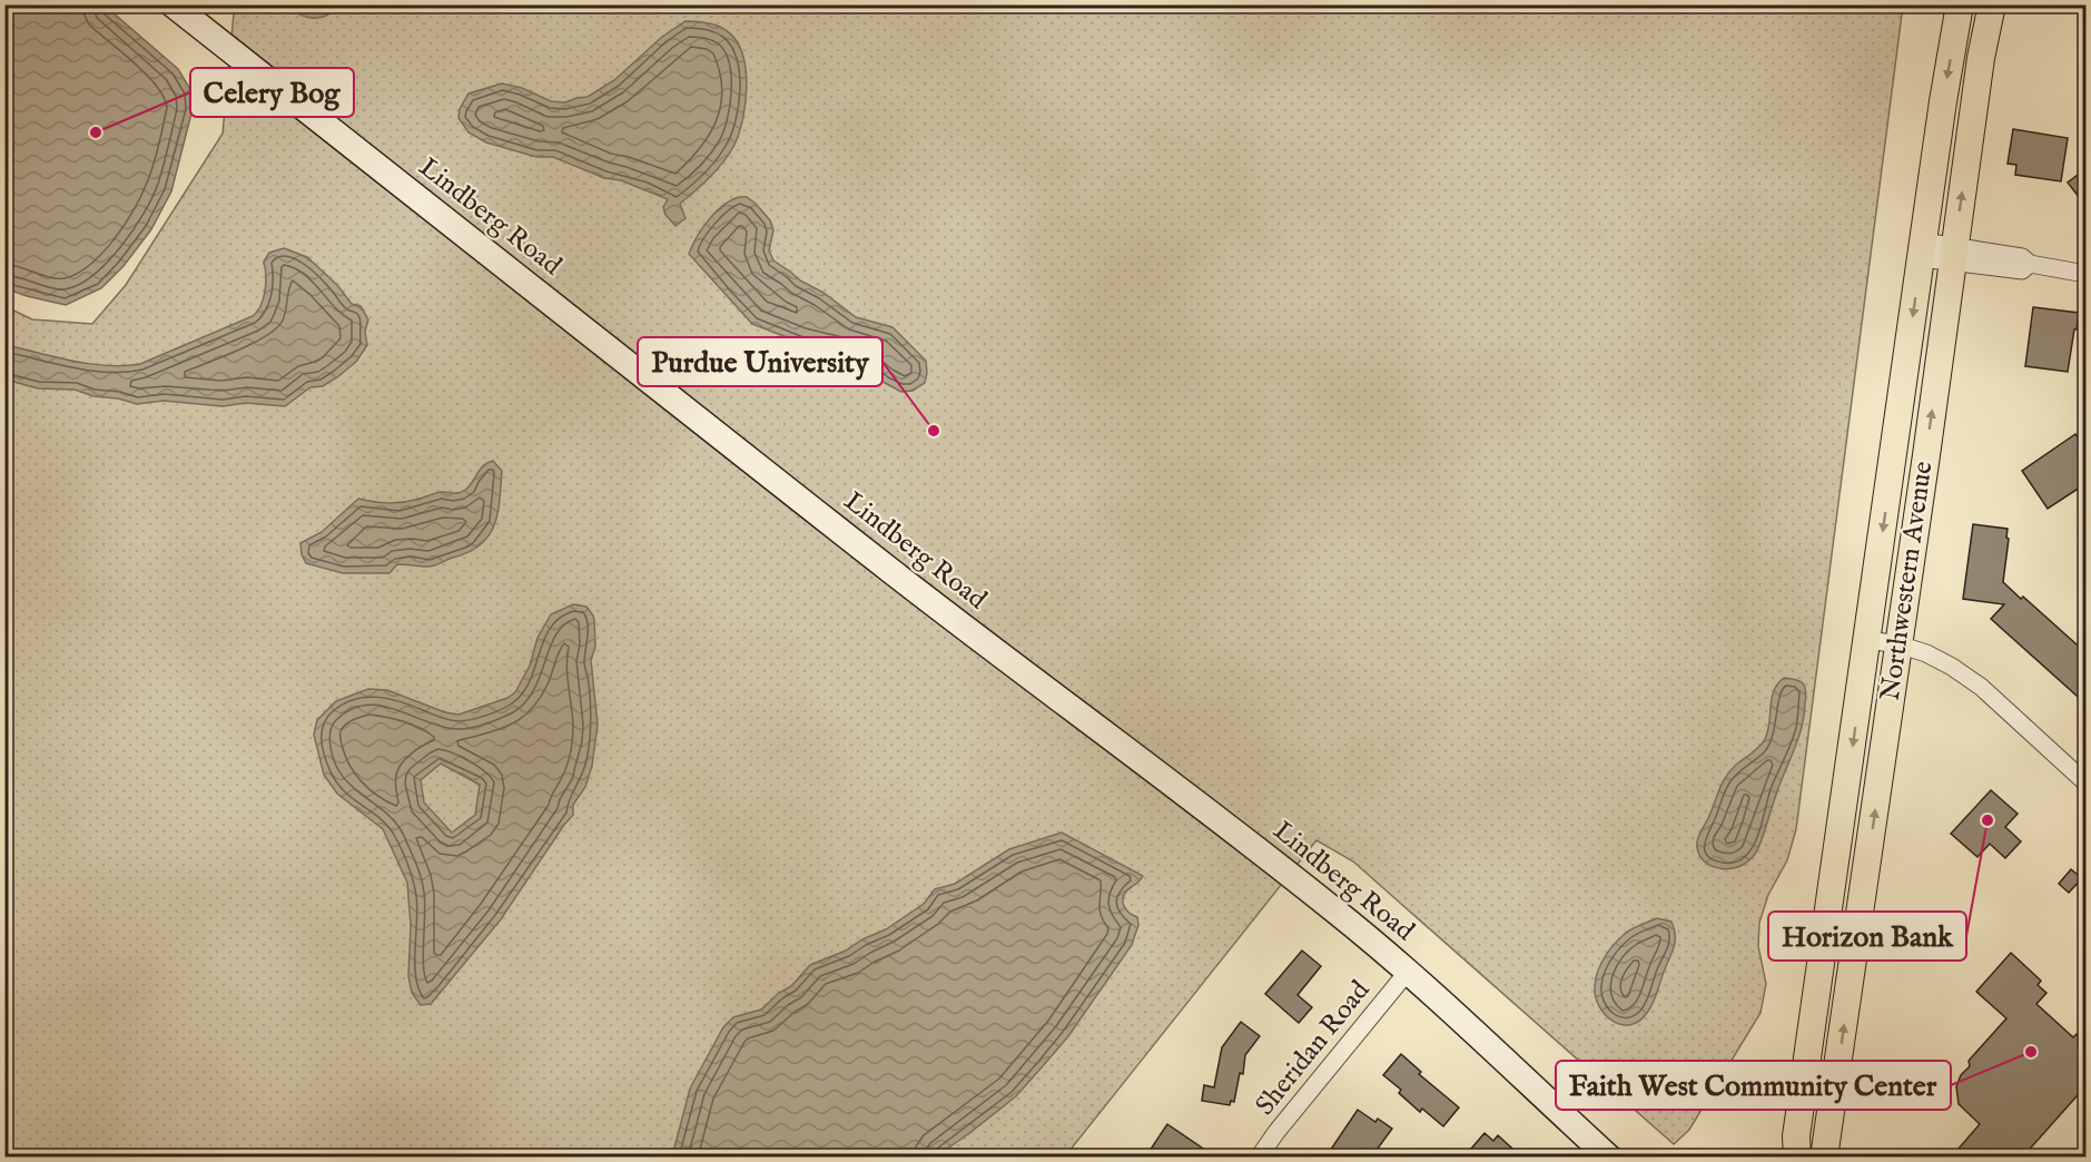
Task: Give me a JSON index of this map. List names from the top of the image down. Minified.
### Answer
{"streets":{"main road":["Lindberg Road","Northwestern Avenue"],"street":["Sheridan Road"]},"crossings":[["Lindberg Road","Sheridan Road"]],"places":["Celery Bog","Purdue University","Horizon Bank","Faith West Community Center"]}
